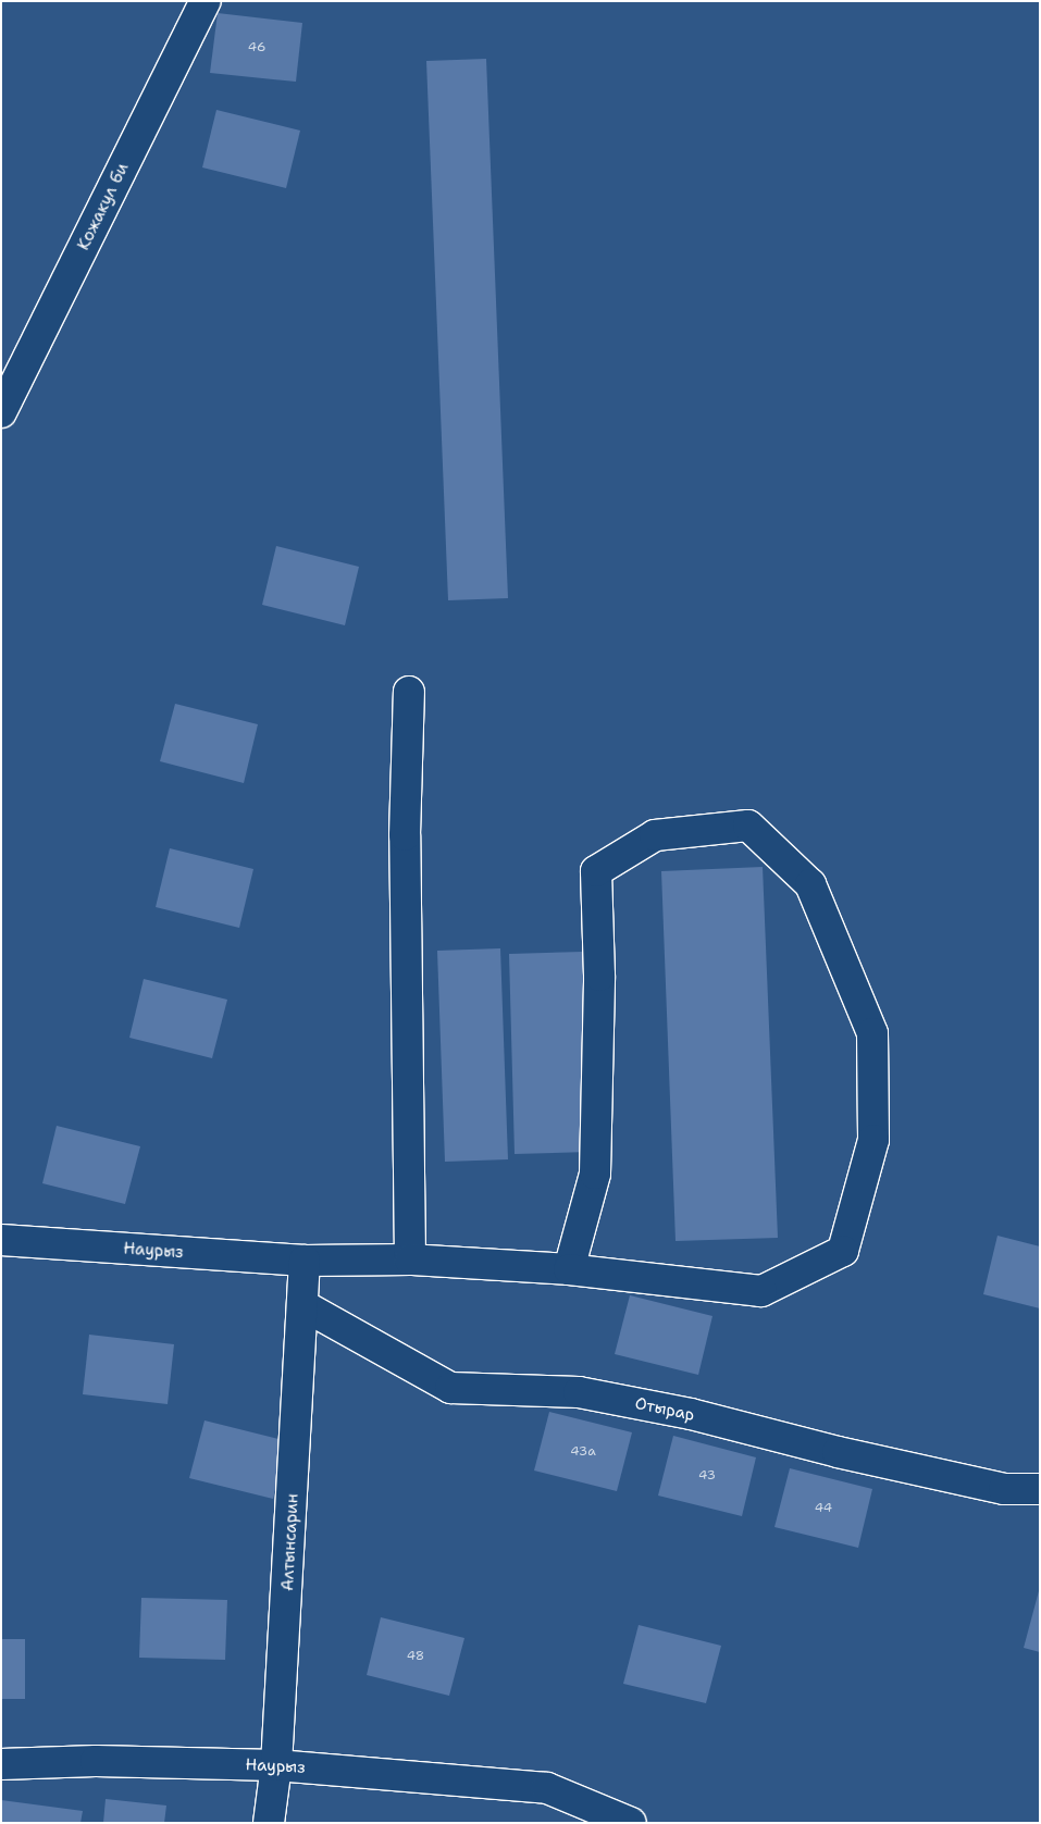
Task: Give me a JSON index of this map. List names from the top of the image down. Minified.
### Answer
{"streets":{"street":["Кожакул би","Наурыз","Отырар","Алтынсарин"]},"crossings":[["Наурыз","Алтынсарин"],["Отырар","Алтынсарин"]],"house_numbers":["46","43а","43","44","48"]}
